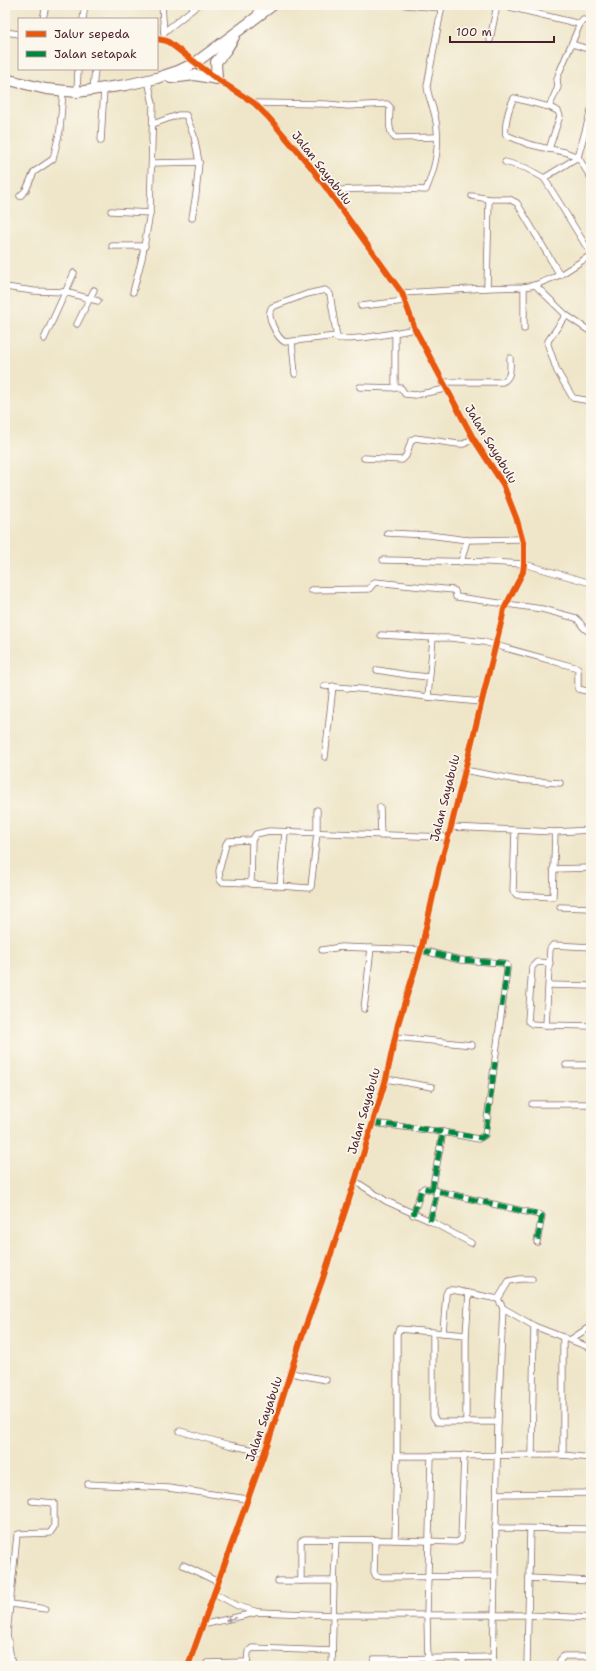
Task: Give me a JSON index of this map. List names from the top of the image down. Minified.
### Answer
{"streets":{"street":["Jalan Sayabulu"]},"legend":["Jalur sepeda","Jalan setapak"],"scale_bar":"100 m"}
